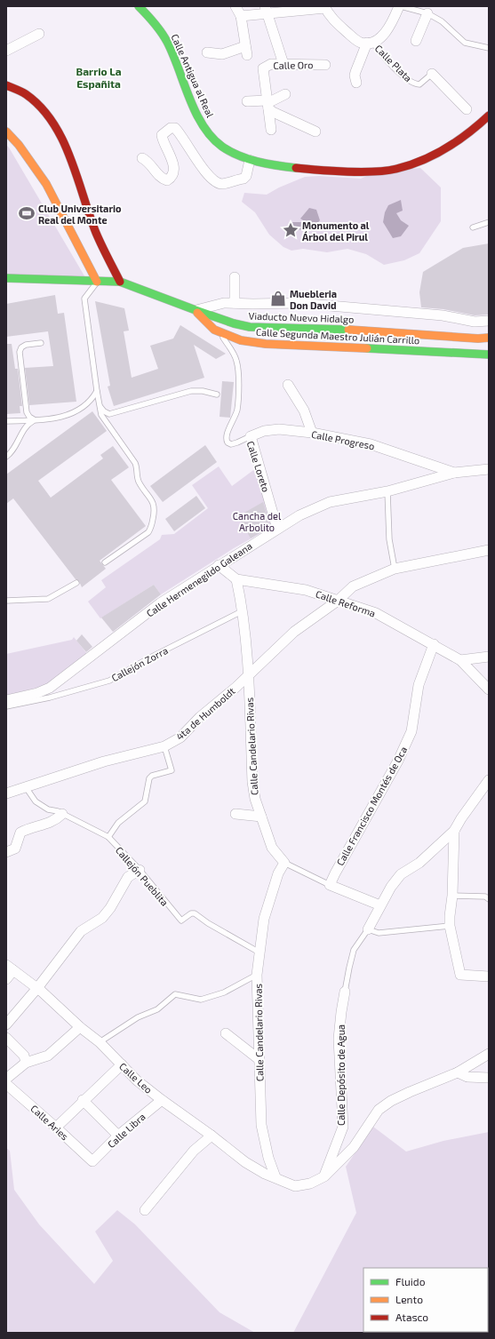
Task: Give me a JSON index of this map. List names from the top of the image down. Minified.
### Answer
{"streets":{"main road":["Calle Antigua al Real","Viaducto Nuevo Hidalgo","Calle Segunda Maestro Julián Carrillo"],"street":["Calle Oro","Calle Progreso","Calle Loreto","Calle Hermenegildo Galeana","Calle Reforma","4ta de Humboldt","Calle Candelario Rivas","Calle Francisco Montés de Oca","Calle Depósito de Agua","Calle Leo","Calle Aries","Calle Libra"],"lane":["Calle Plata","Callejón Zorra","Callejón Pueblita"]},"crossings":[["Viaducto Nuevo Hidalgo","Calle Segunda Maestro Julián Carrillo"],["Calle Segunda Maestro Julián Carrillo","Calle Loreto"],["Calle Progreso","Calle Loreto"],["Calle Progreso","Calle Hermenegildo Galeana"],["Calle Loreto","Calle Hermenegildo Galeana"],["Calle Hermenegildo Galeana","Calle Reforma"],["Calle Hermenegildo Galeana","Callejón Zorra"],["Calle Reforma","4ta de Humboldt"],["Calle Reforma","Calle Candelario Rivas"],["Calle Reforma","Calle Francisco Montés de Oca"],["Callejón Zorra","Calle Candelario Rivas"],["4ta de Humboldt","Calle Candelario Rivas"],["4ta de Humboldt","Callejón Pueblita"],["Calle Candelario Rivas","Callejón Pueblita"],["Calle Candelario Rivas","Calle Leo"],["Calle Depósito de Agua","Calle Leo"],["Calle Leo","Calle Libra"],["Calle Aries","Calle Libra"]],"districts":["Barrio La Españita"],"parks":["Cancha del Arbolito"],"places":{"sports":["Club Universitario Real del Monte"],"place":["Monumento al Árbol del Pirul"],"shop":["Muebleria Don David"]},"legend":["Fluido","Lento","Atasco"]}
